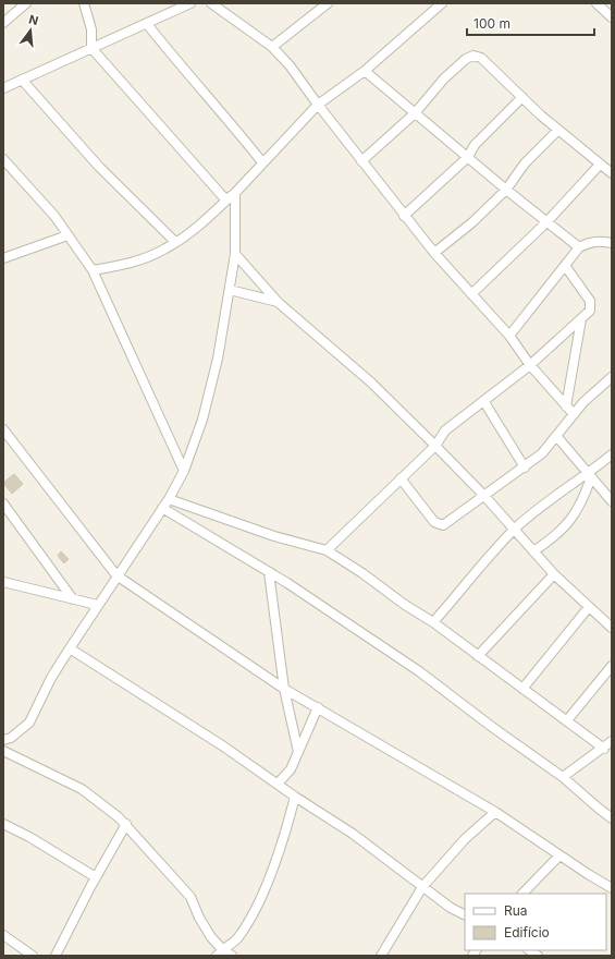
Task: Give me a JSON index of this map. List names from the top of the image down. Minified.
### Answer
{"legend":["Rua","Edifício"],"scale_bar":"100 m","north":"top"}
